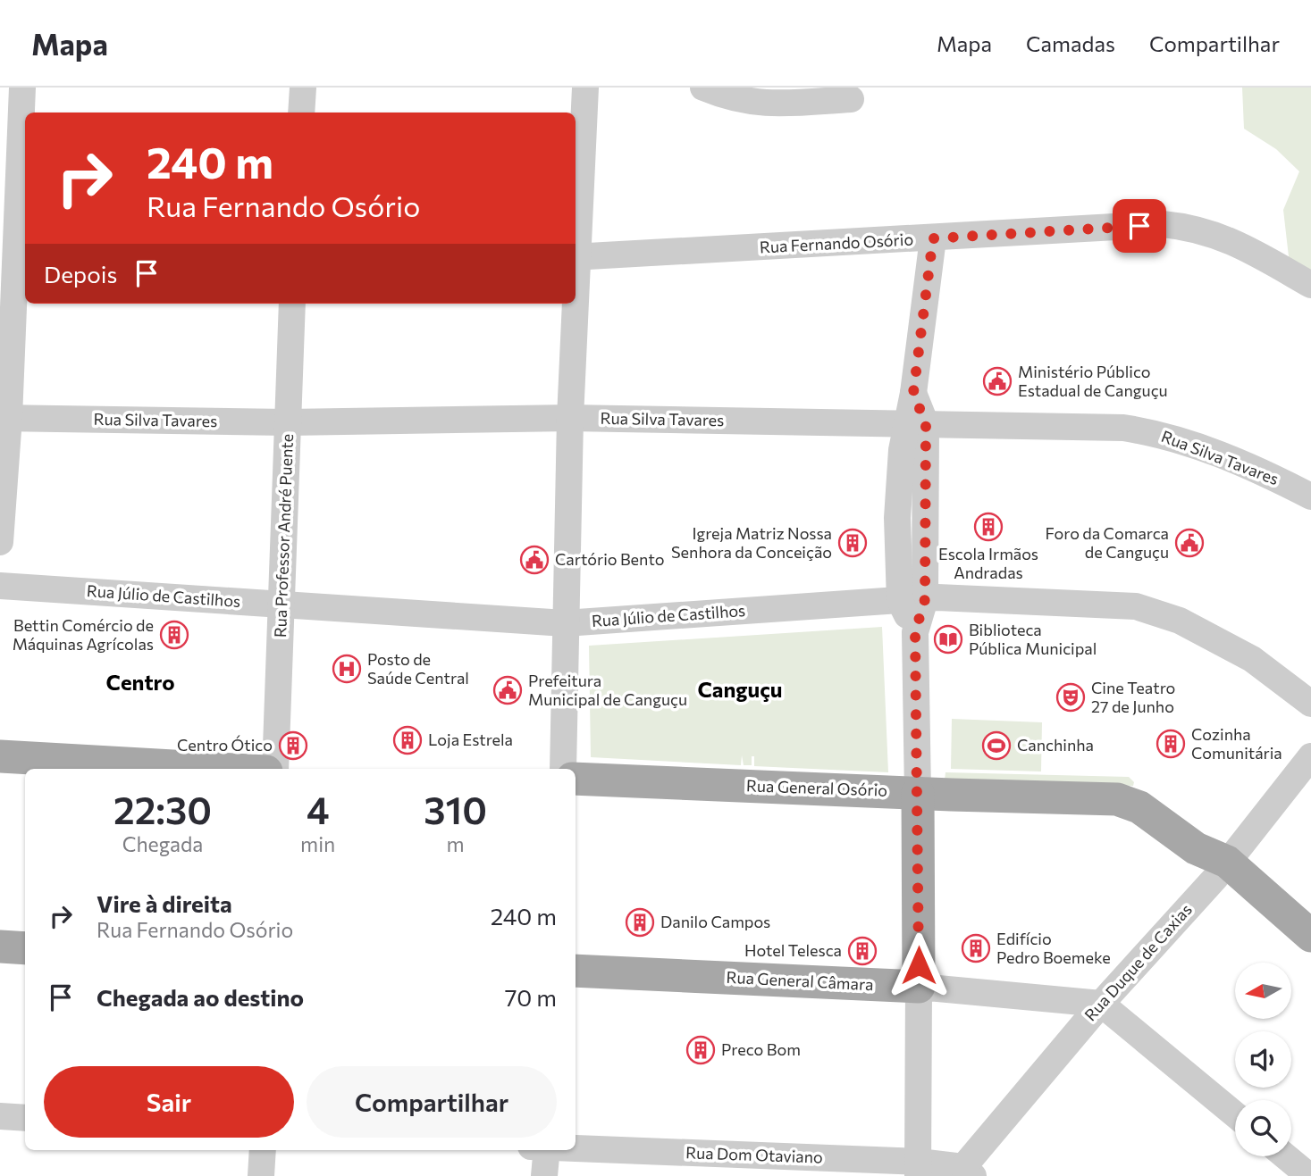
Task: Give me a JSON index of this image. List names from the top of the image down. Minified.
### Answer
{"streets":{"main road":["Rua General Osório","Rua General Câmara"],"street":["Rua Fernando Osório","Rua Silva Tavares","Rua Professor André Puente","Rua Júlio de Castilhos","Rua Duque de Caxias","Rua Dom Otaviano"]},"crossings":[["Rua Silva Tavares","Rua Professor André Puente"],["Rua Professor André Puente","Rua Júlio de Castilhos"],["Rua General Osório","Rua Duque de Caxias"],["Rua Duque de Caxias","Rua General Câmara"],["Rua Duque de Caxias","Rua Dom Otaviano"]],"districts":["Centro","Canguçu"],"places":{"public building":["Ministério Público Estadual de Canguçu","Foro da Comarca de Canguçu","Cartório Bento","Prefeitura Municipal de Canguçu"],"building":["Escola Irmãos Andradas","Igreja Matriz Nossa Senhora da Conceição","Bettin Comércio de Máquinas Agrícolas","Loja Estrela","Cozinha Comunitária","Centro Ótico","Danilo Campos","Edifício Pedro Boemeke","Hotel Telesca","Preco Bom"],"library":["Biblioteca Pública Municipal"],"hospital":["Posto de Saúde Central"],"theatre":["Cine Teatro 27 de Junho"],"sports":["Canchinha"]},"north":"left","page":{"header":"Mapa","nav":["Mapa","Camadas","Compartilhar"],"turn":["240 m","Rua Fernando Osório"],"then":"Depois","eta":["22:30","Chegada","4","min","310","m"],"list":[{"name":"Vire à direita","note":"Rua Fernando Osório","value":"240 m"},{"name":"Chegada ao destino","value":"70 m"}],"buttons":["Sair","Compartilhar"]}}
